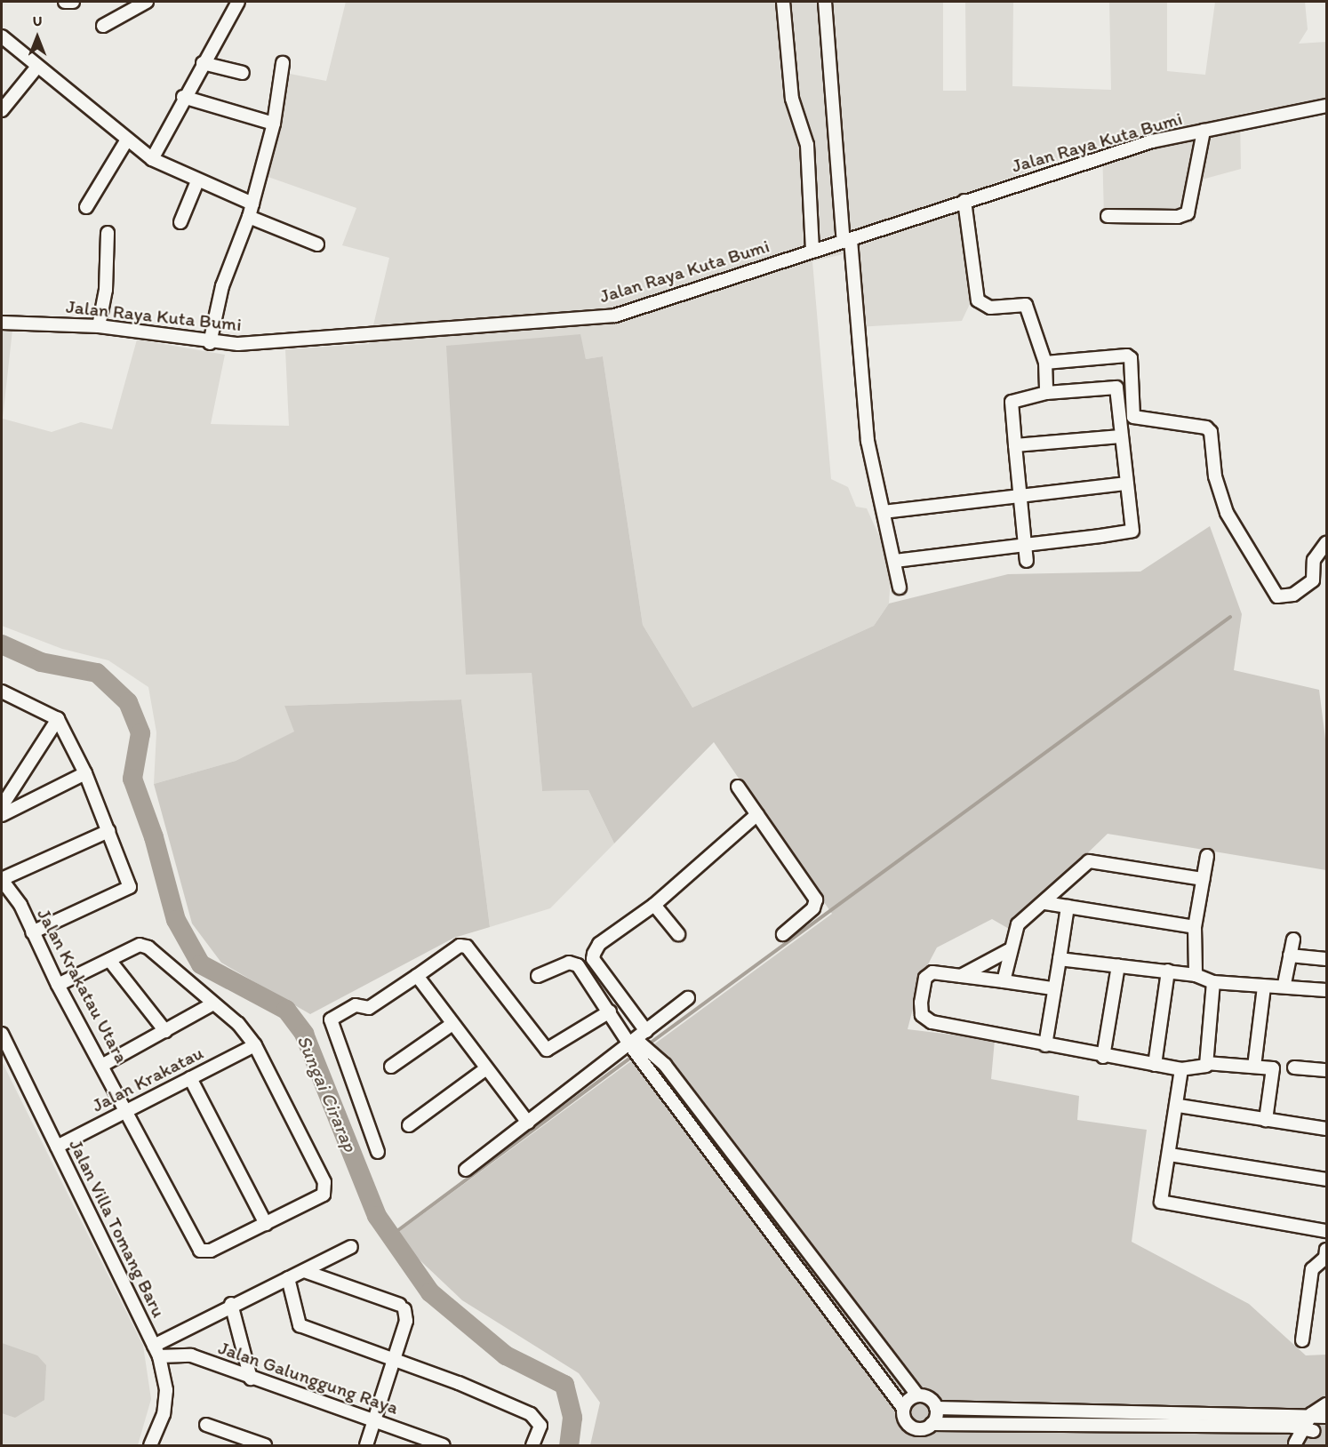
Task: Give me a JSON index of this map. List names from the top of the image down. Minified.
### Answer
{"streets":{"street":["Jalan Raya Kuta Bumi","Jalan Krakatau Utara","Jalan Krakatau","Jalan Villa Tomang Baru","Jalan Galunggung Raya"]},"crossings":[["Jalan Krakatau Utara","Jalan Krakatau"],["Jalan Krakatau","Jalan Villa Tomang Baru"],["Jalan Villa Tomang Baru","Jalan Galunggung Raya"]],"water":["Sungai Cirarap"],"north":"top"}
